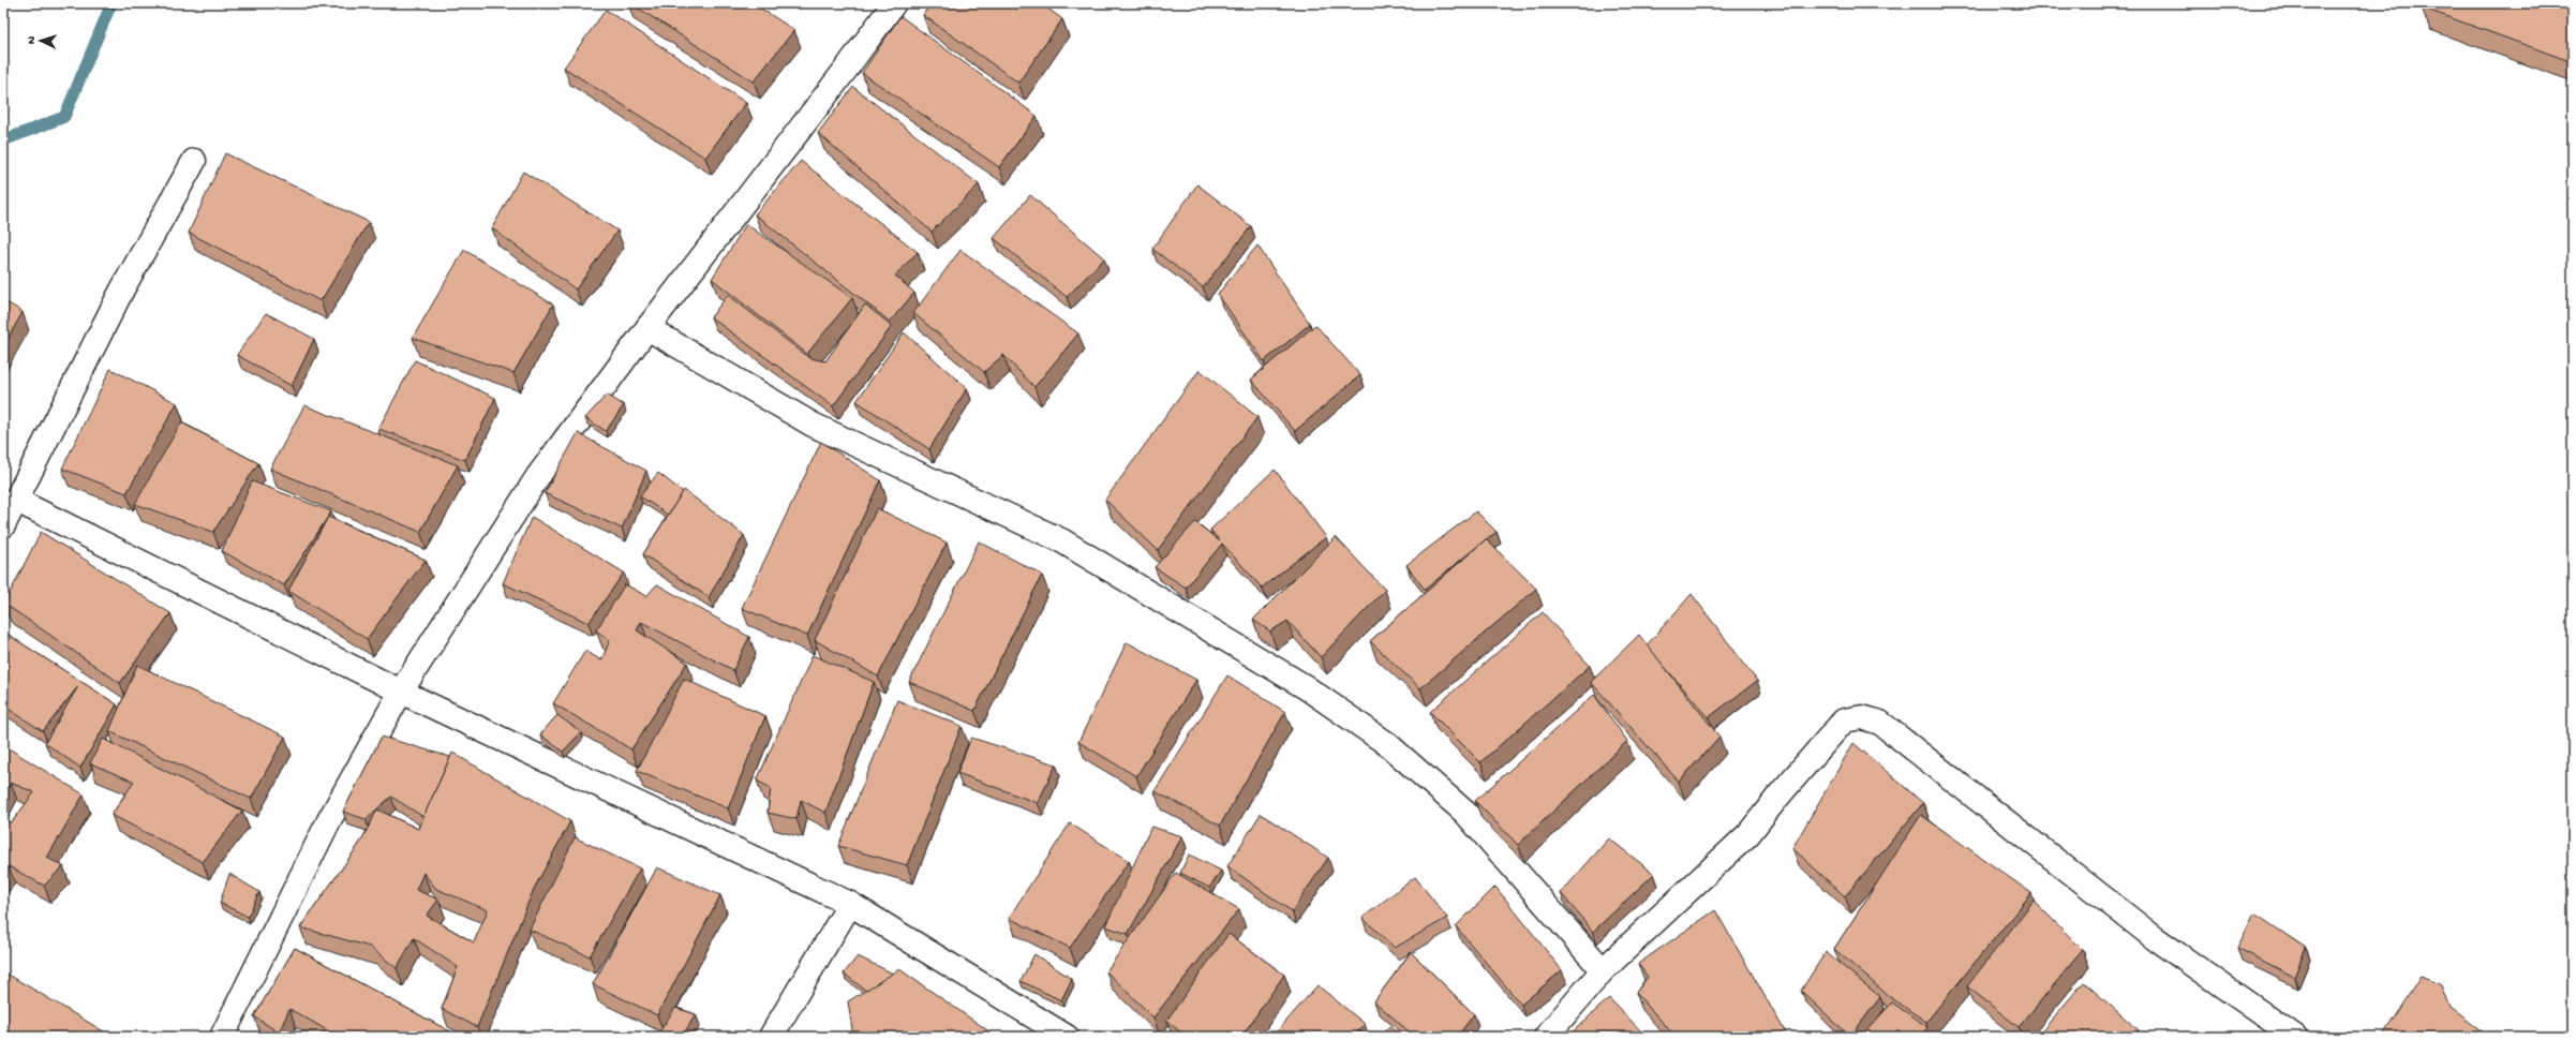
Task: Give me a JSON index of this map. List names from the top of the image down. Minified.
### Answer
{"north":"left"}
